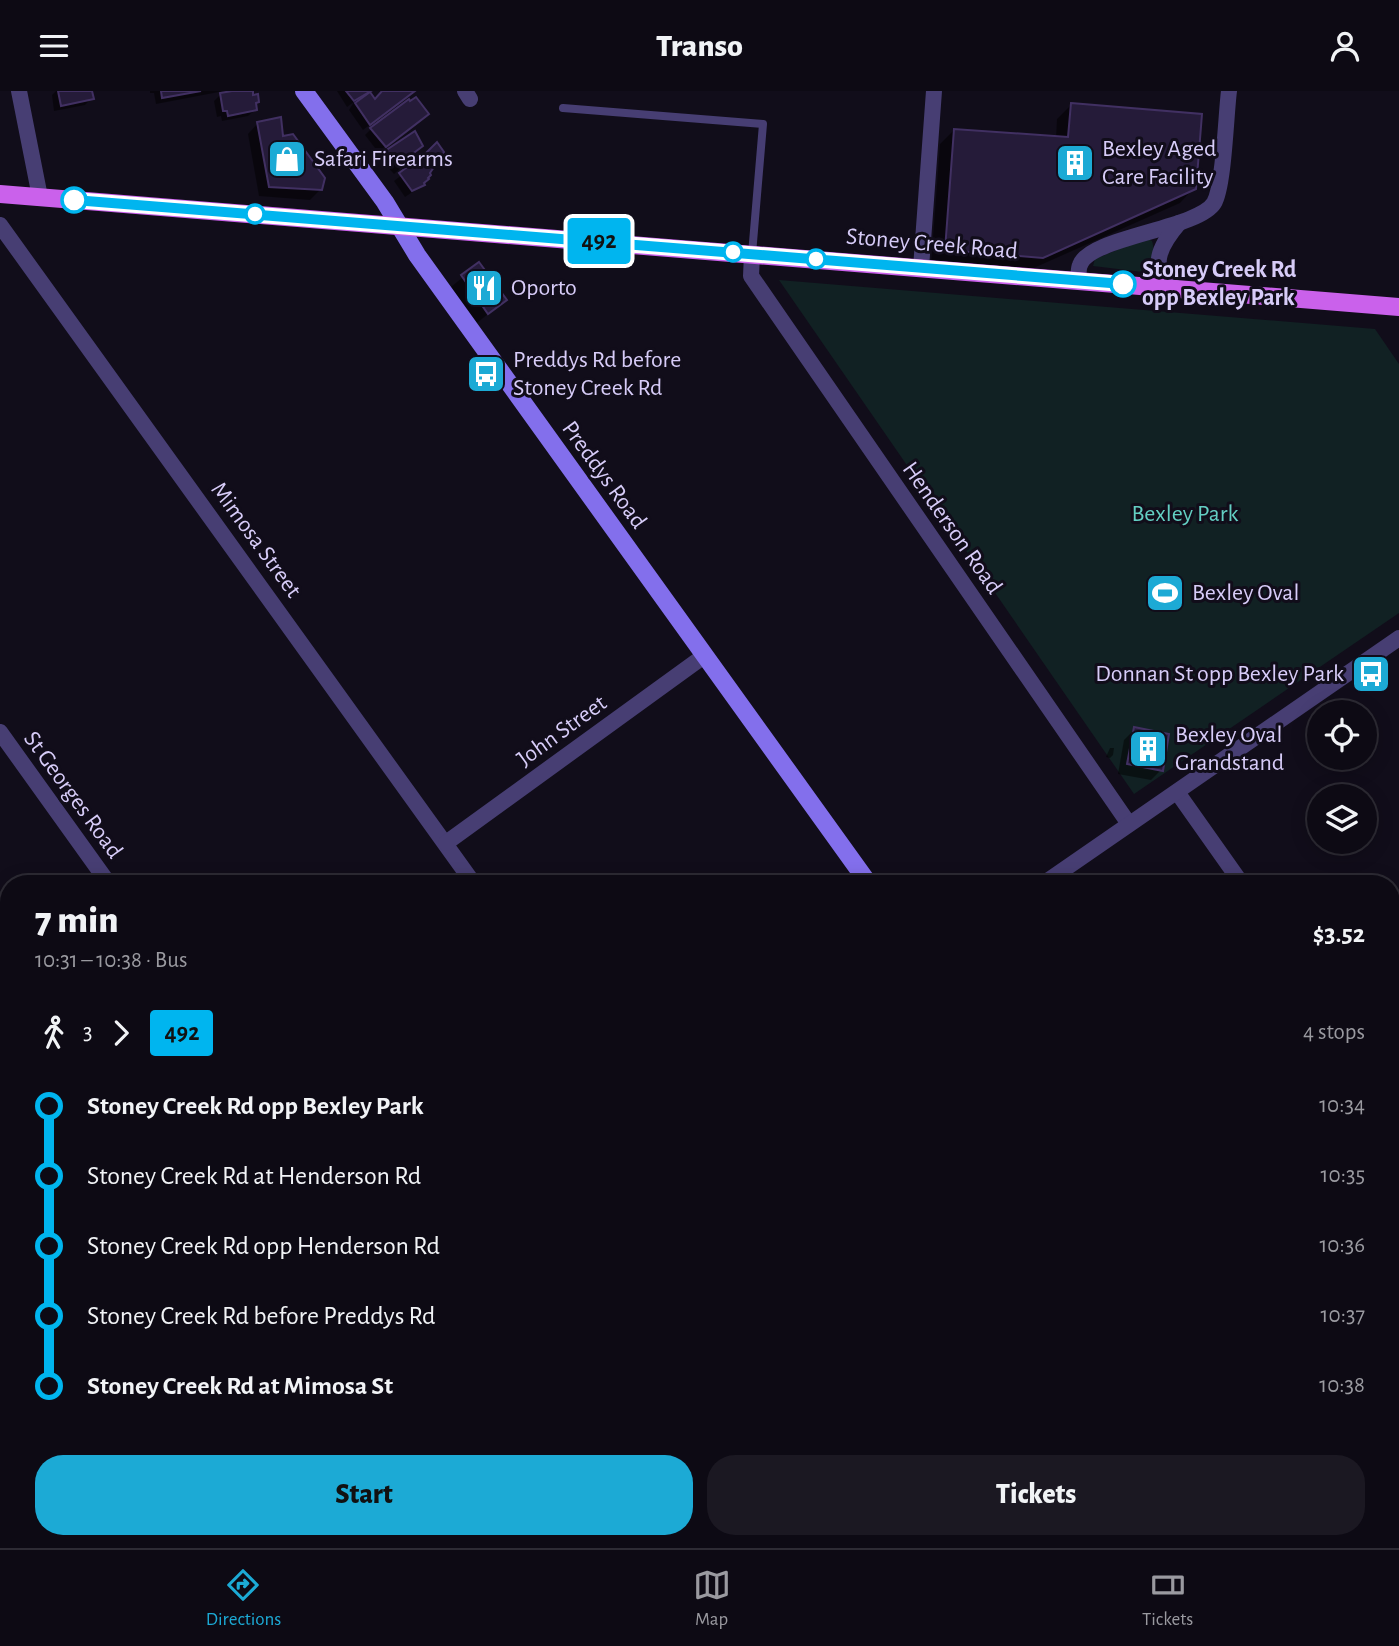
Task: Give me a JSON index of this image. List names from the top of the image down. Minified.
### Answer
{"streets":{"main road":["Stoney Creek Road","Preddys Road"],"street":["Henderson Road","Mimosa Street","John Street","St Georges Road"]},"crossings":[["Stoney Creek Road","Preddys Road"],["Stoney Creek Road","Henderson Road"],["Preddys Road","John Street"],["Mimosa Street","John Street"]],"parks":["Bexley Park"],"places":{"shop":["Safari Firearms"],"building":["Bexley Aged Care Facility","Bexley Oval Grandstand"],"other":["Stoney Creek Rd opp Bexley Park"],"restaurant":["Oporto"],"bus stop":["Preddys Rd before Stoney Creek Rd","Donnan St opp Bexley Park"],"sports":["Bexley Oval"]},"lines":["bus line 492"],"page":{"header":"Transo","on_map":"492","heading":["7 min","10:31 – 10:38 · Bus","$3.52"],"legs":["3","492","4 stops"],"list":[{"name":"Stoney Creek Rd opp Bexley Park","value":"10:34"},{"name":"Stoney Creek Rd at Henderson Rd","value":"10:35"},{"name":"Stoney Creek Rd opp Henderson Rd","value":"10:36"},{"name":"Stoney Creek Rd before Preddys Rd","value":"10:37"},{"name":"Stoney Creek Rd at Mimosa St","value":"10:38"}],"buttons":["Start","Tickets"],"tabs":["Directions","Map","Tickets"]}}
